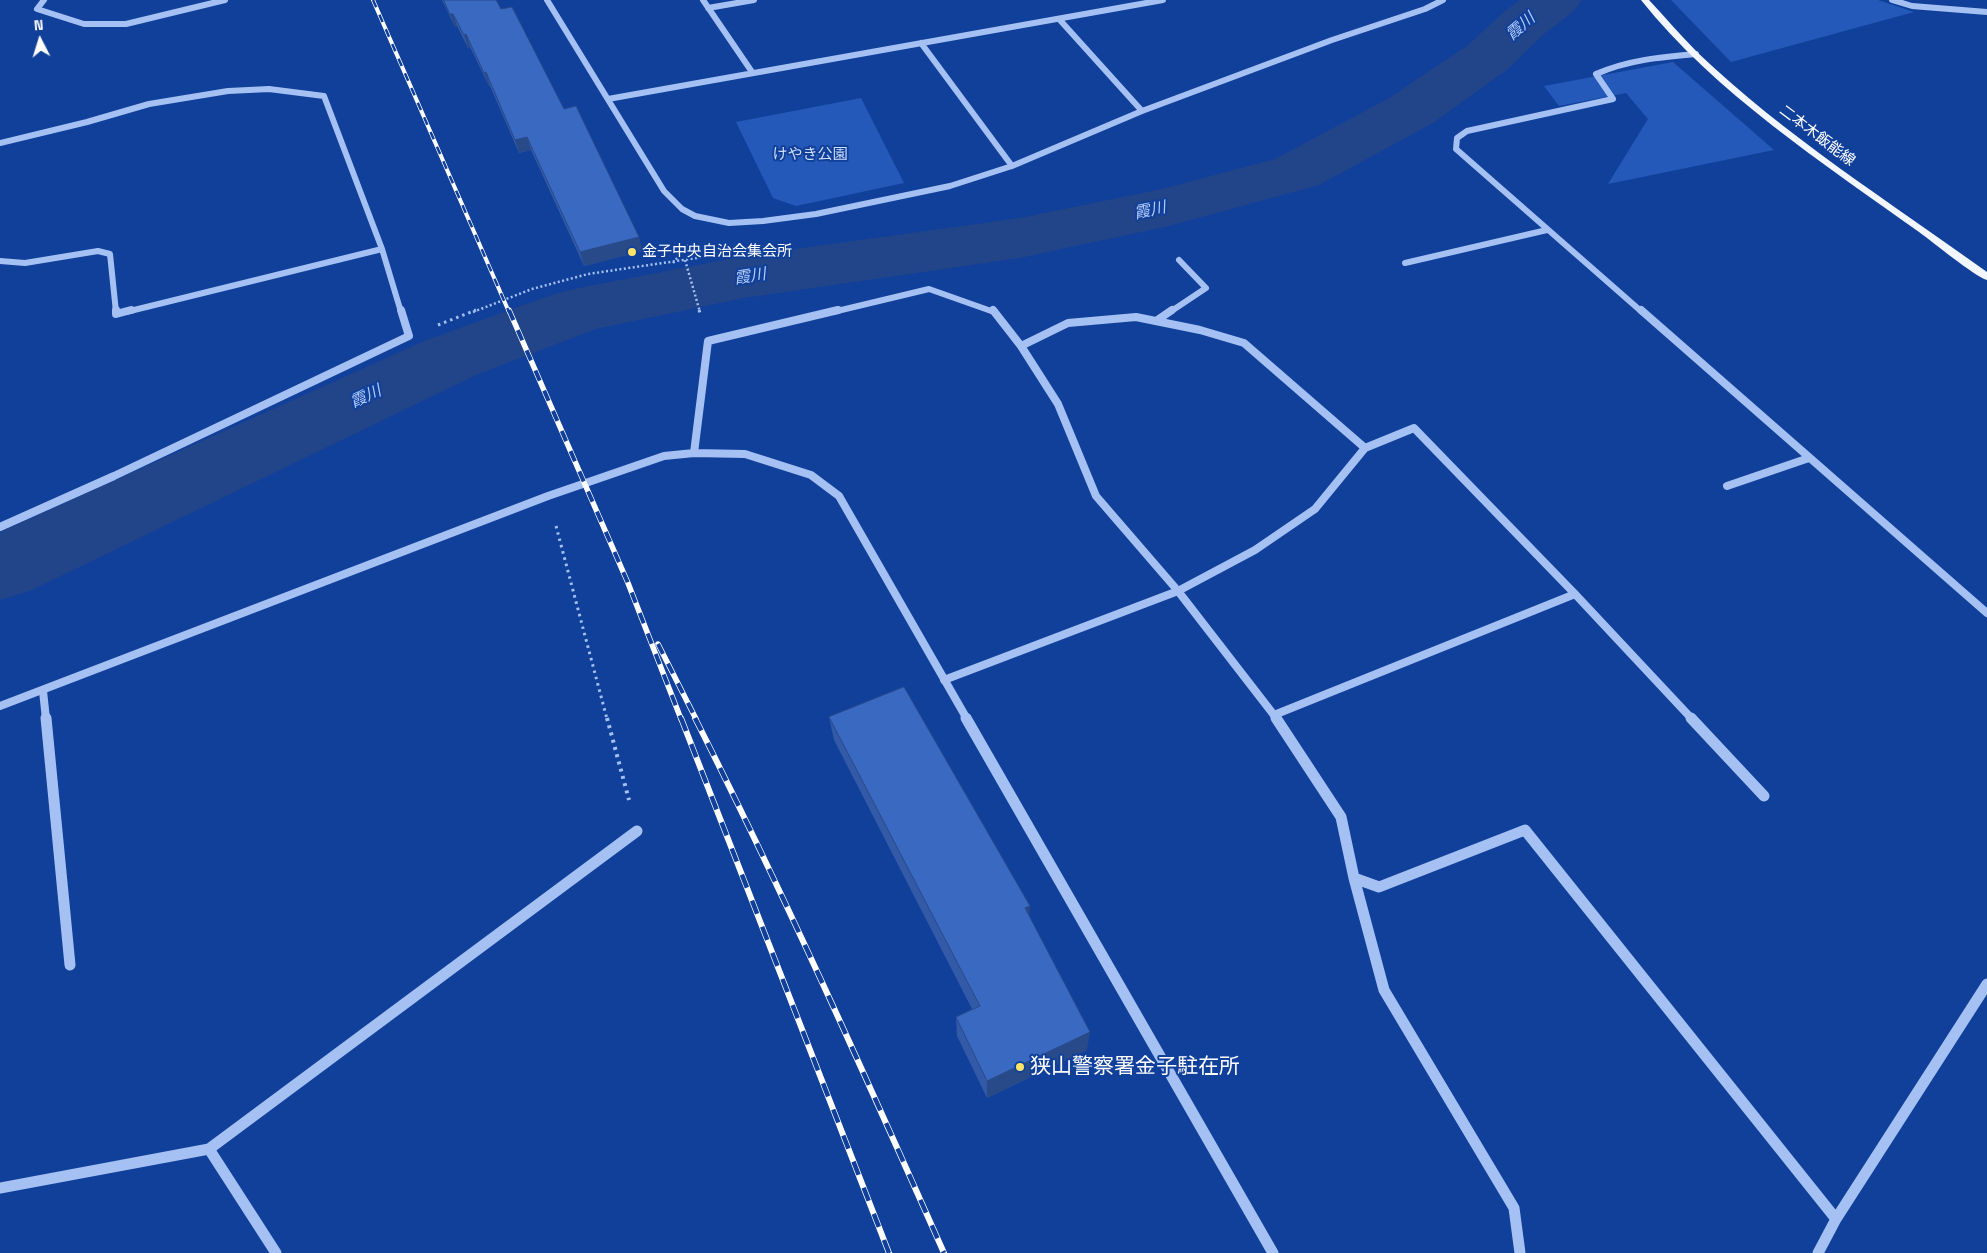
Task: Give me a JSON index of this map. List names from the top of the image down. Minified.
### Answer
{"streets":{"main road":["二本木飯能線"]},"water":["霞川"],"parks":["けやき公園"],"places":["金子中央自治会集会所","狭山警察署金子駐在所"],"north":"top"}
